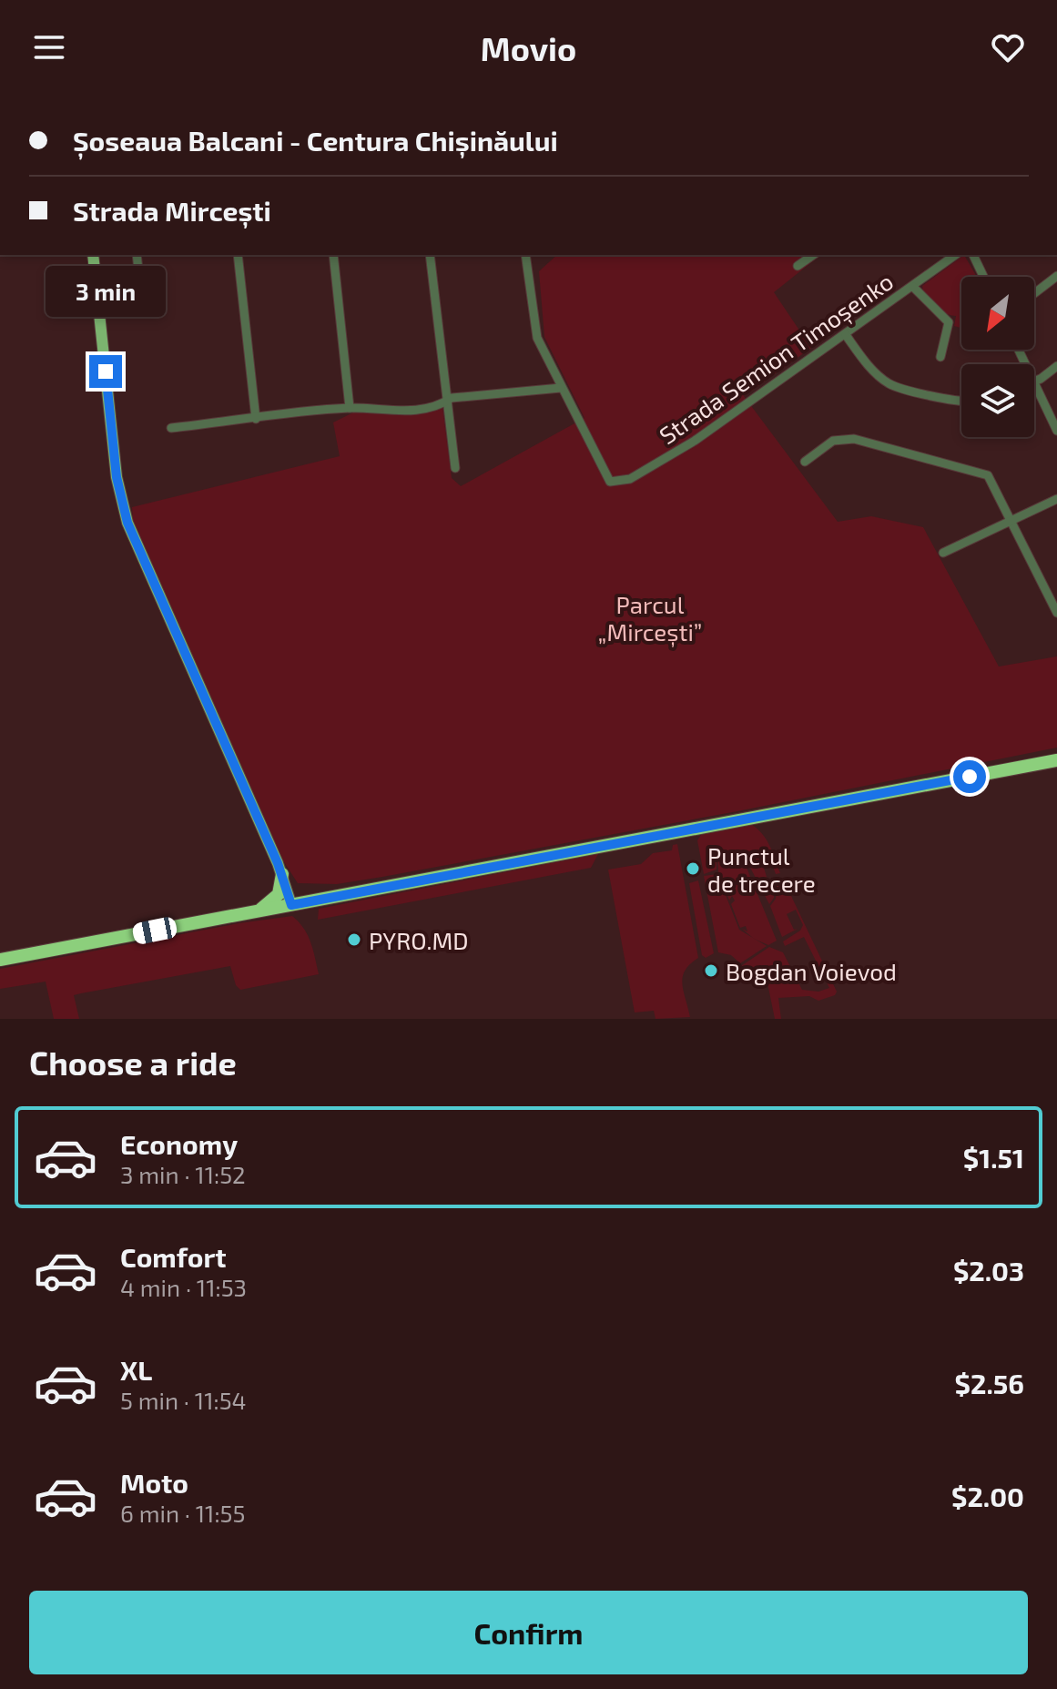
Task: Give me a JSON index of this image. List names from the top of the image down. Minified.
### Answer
{"streets":{"street":["Strada Semion Timoșenko"]},"parks":["Parcul „Mircești”"],"places":["Punctul de trecere","PYRO.MD","Bogdan Voievod"],"north":"bottom left","page":{"header":"Movio","banner":["Șoseaua Balcani - Centura Chișinăului","Strada Mircești"],"bubble":"3 min","heading":"Choose a ride","list":[{"name":"Economy","note":"3 min · 11:52","value":"$1.51"},{"name":"Comfort","note":"4 min · 11:53","value":"$2.03"},{"name":"XL","note":"5 min · 11:54","value":"$2.56"},{"name":"Moto","note":"6 min · 11:55","value":"$2.00"}],"buttons":"Confirm"}}
